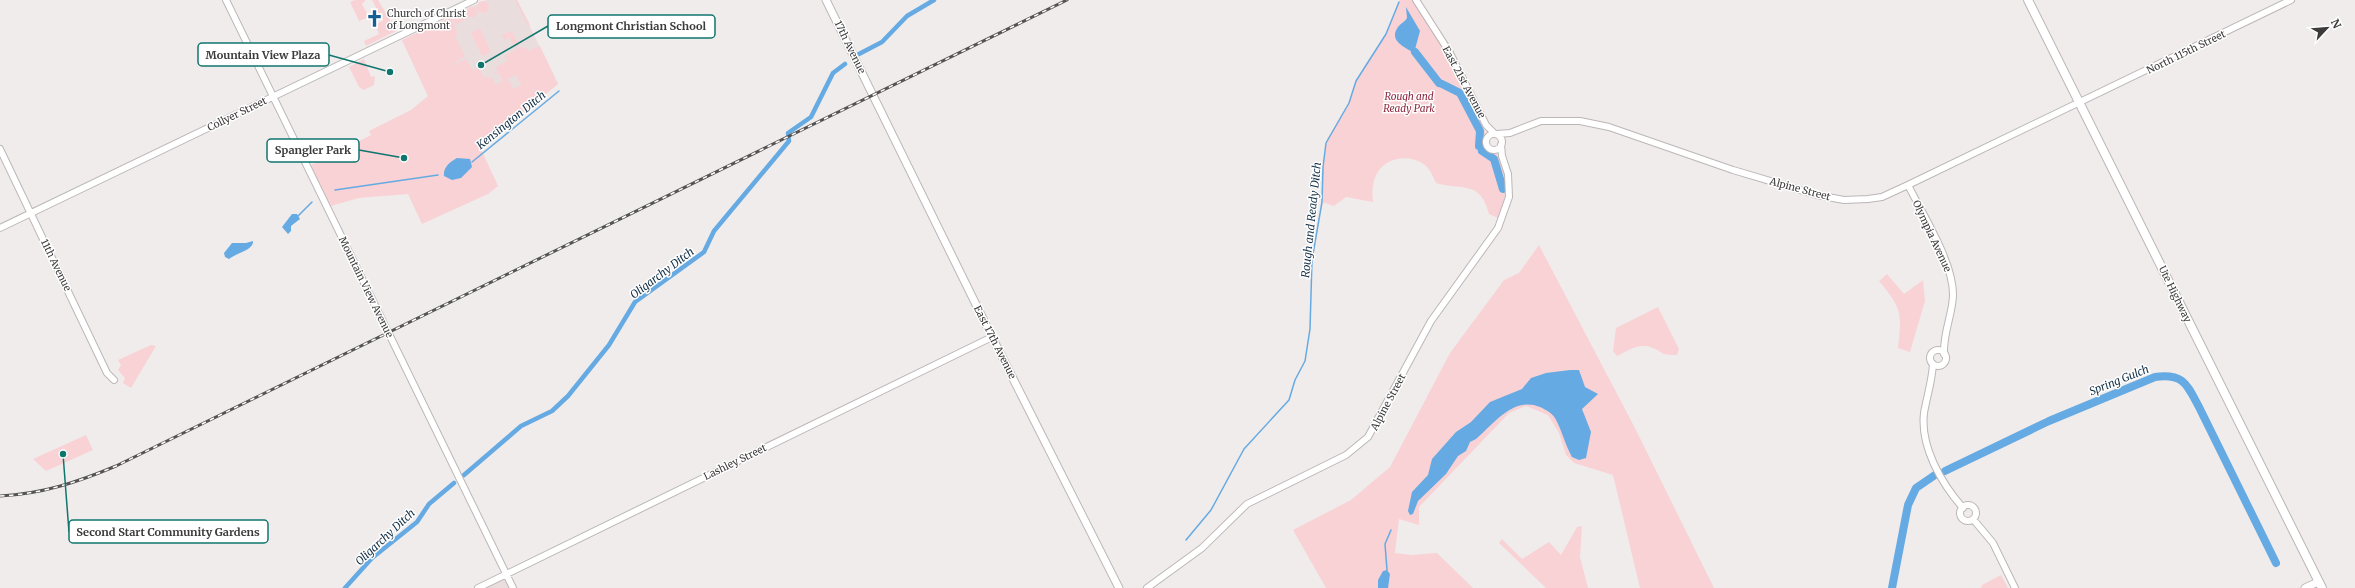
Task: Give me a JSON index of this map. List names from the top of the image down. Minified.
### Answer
{"streets":{"main road":["17th Avenue","Ute Highway","East 17th Avenue"],"street":["North 115th Street","East 21st Avenue","Collyer Street","Alpine Street","Olympia Avenue","11th Avenue","Mountain View Avenue","Lashley Street"]},"crossings":[["17th Avenue","East 17th Avenue"],["North 115th Street","Alpine Street"],["North 115th Street","Ute Highway"],["East 21st Avenue","Alpine Street"],["Collyer Street","11th Avenue"],["Collyer Street","Mountain View Avenue"],["Alpine Street","Olympia Avenue"],["Alpine Street","Ute Highway"],["Mountain View Avenue","Lashley Street"],["East 17th Avenue","Lashley Street"]],"water":["Kensington Ditch","Rough and Ready Ditch","Oligarchy Ditch","Spring Gulch"],"parks":["Rough and Ready Park"],"places":{"church":["Church of Christ of Longmont"],"other":["Longmont Christian School","Mountain View Plaza","Spangler Park","Second Start Community Gardens"]},"north":"top right"}
